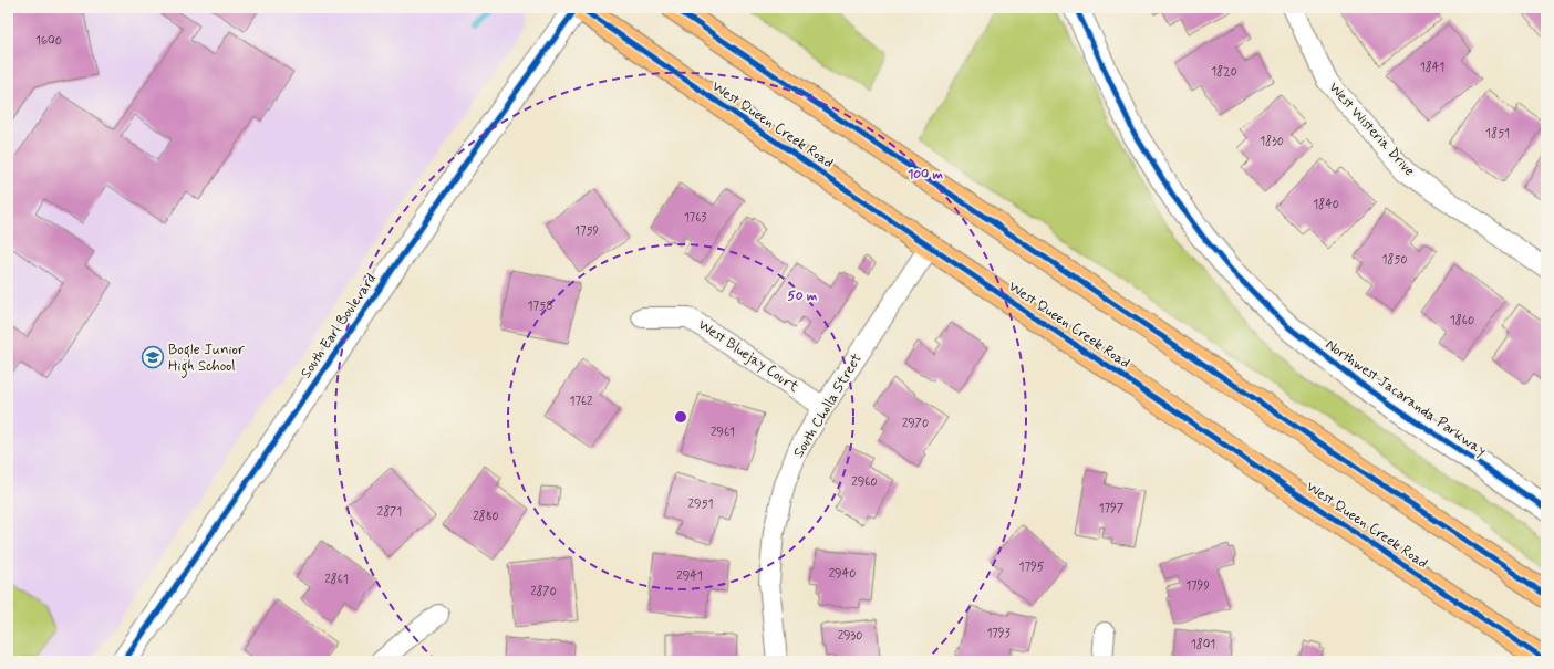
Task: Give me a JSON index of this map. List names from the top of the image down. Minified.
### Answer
{"streets":{"main road":["West Queen Creek Road"],"street":["West Wisteria Drive","South Earl Boulevard","West Bluejay Court","Northwest Jacaranda Parkway","South Cholla Street"]},"crossings":[["West Queen Creek Road","South Earl Boulevard"],["West Queen Creek Road","South Cholla Street"],["West Bluejay Court","South Cholla Street"]],"places":{"school or university":["Bogle Junior High School"]},"house_numbers":["1600","1841","1820","1851","1830","1840","1763","1759","1850","1758","1860","1762","2970","2961","2960","2951","1797","2871","2880","1795","2940","2941","2861","1799","2870","1793","2930","1801"],"rings":["100 m","50 m"]}
